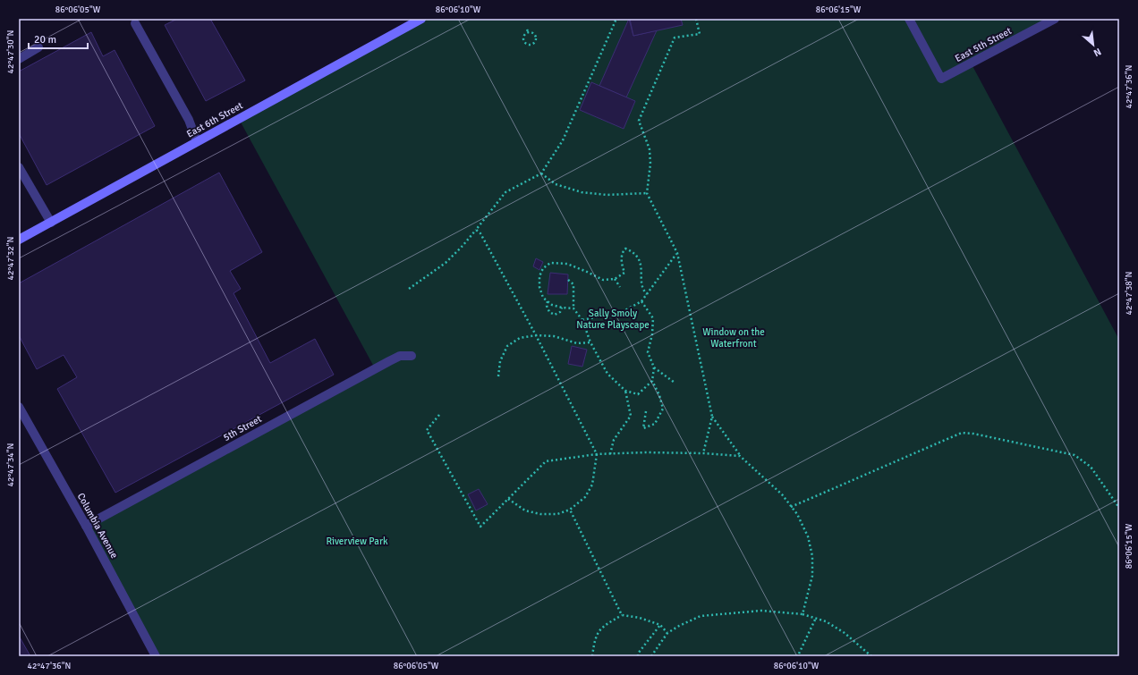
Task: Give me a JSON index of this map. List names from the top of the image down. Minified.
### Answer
{"streets":{"street":["East 5th Street","East 6th Street","5th Street","Columbia Avenue"]},"crossings":[["5th Street","Columbia Avenue"]],"parks":["Sally Smoly Nature Playscape","Window on the Waterfront","Riverview Park"],"scale_bar":"20 m","north":"bottom right","coordinates":["86°06'05\"W","86°06'10\"W","86°06'15\"W","42°47'30\"N","42°47'36\"N","42°47'32\"N","42°47'38\"N","42°47'34\"N"]}
